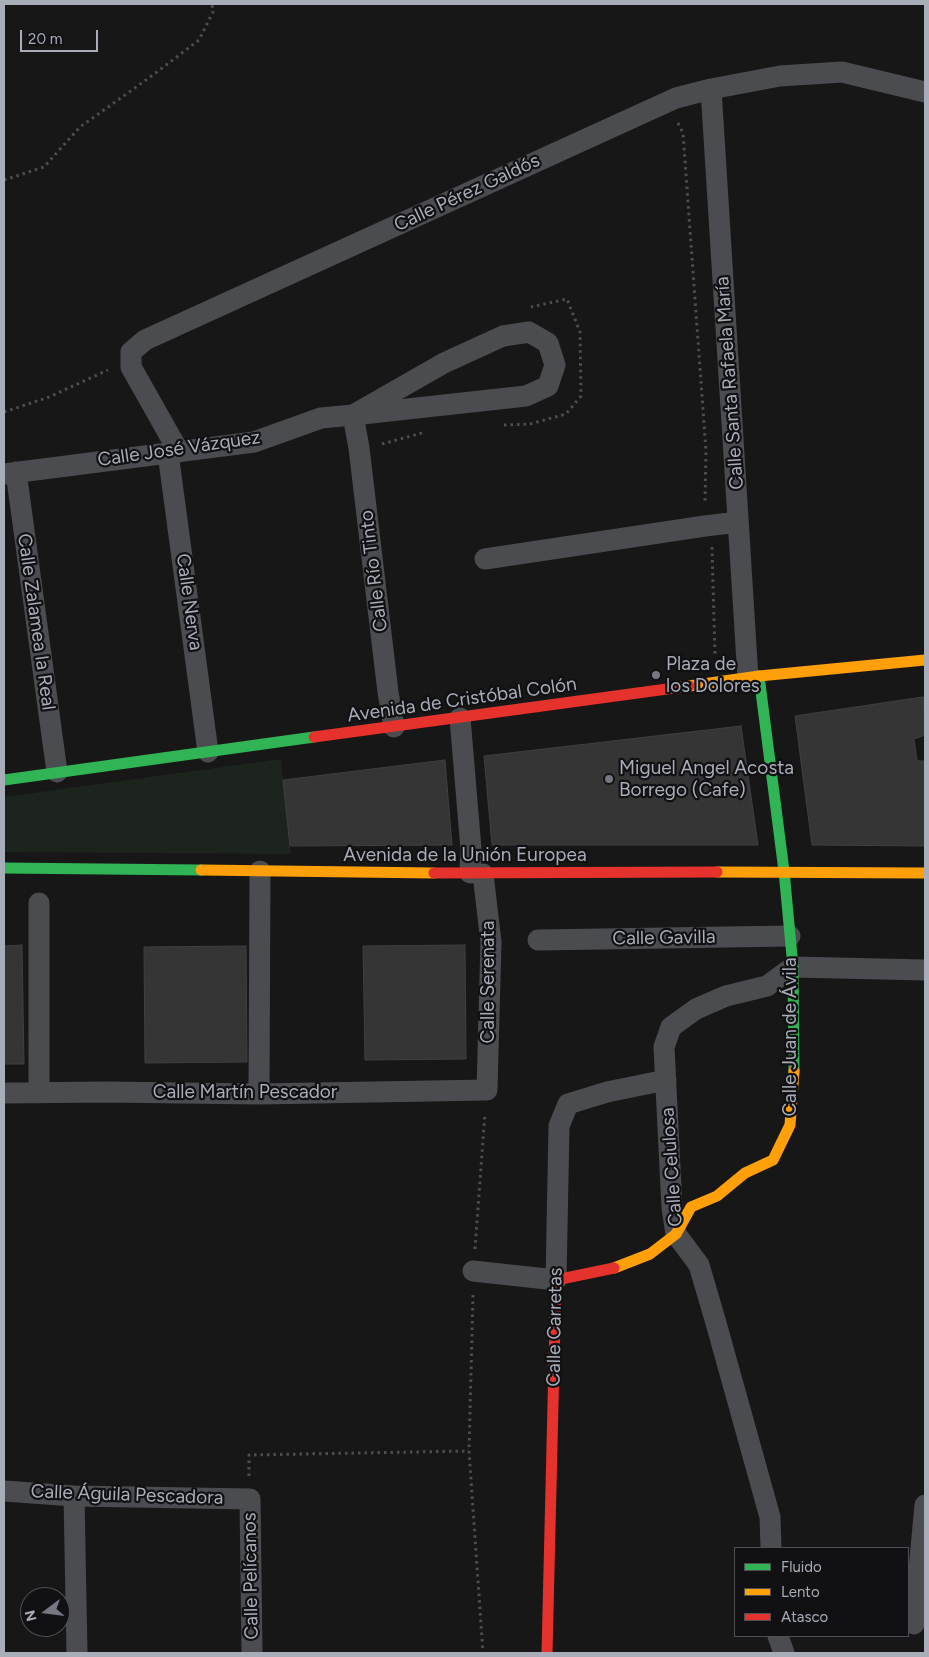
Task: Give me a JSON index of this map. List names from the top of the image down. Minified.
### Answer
{"streets":{"main road":["Avenida de Cristóbal Colón","Avenida de la Unión Europea","Calle Juan de Ávila","Calle Carretas"],"street":["Calle Pérez Galdós","Calle Santa Rafaela María","Calle José Vázquez","Calle Río Tinto","Calle Nerva","Calle Zalamea la Real","Calle Gavilla","Calle Serenata","Calle Martín Pescador","Calle Celulosa","Calle Águila Pescadora","Calle Pelícanos"]},"crossings":[["Calle Pérez Galdós","Calle Santa Rafaela María"],["Calle Pérez Galdós","Calle José Vázquez"],["Calle Pérez Galdós","Calle Nerva"],["Calle Santa Rafaela María","Avenida de Cristóbal Colón"],["Calle Santa Rafaela María","Calle Juan de Ávila"],["Calle José Vázquez","Calle Río Tinto"],["Calle José Vázquez","Calle Nerva"],["Calle José Vázquez","Calle Zalamea la Real"],["Calle Río Tinto","Avenida de Cristóbal Colón"],["Calle Nerva","Avenida de Cristóbal Colón"],["Calle Zalamea la Real","Avenida de Cristóbal Colón"],["Avenida de Cristóbal Colón","Calle Serenata"],["Avenida de Cristóbal Colón","Calle Juan de Ávila"],["Avenida de la Unión Europea","Calle Serenata"],["Avenida de la Unión Europea","Calle Juan de Ávila"],["Calle Gavilla","Calle Juan de Ávila"],["Calle Serenata","Calle Martín Pescador"],["Calle Juan de Ávila","Calle Celulosa"],["Calle Juan de Ávila","Calle Carretas"],["Calle Celulosa","Calle Carretas"],["Calle Águila Pescadora","Calle Pelícanos"]],"places":["Plaza de los Dolores","Miguel Angel Acosta Borrego (Cafe)"],"legend":["Fluido","Lento","Atasco"],"scale_bar":"20 m","north":"left"}
